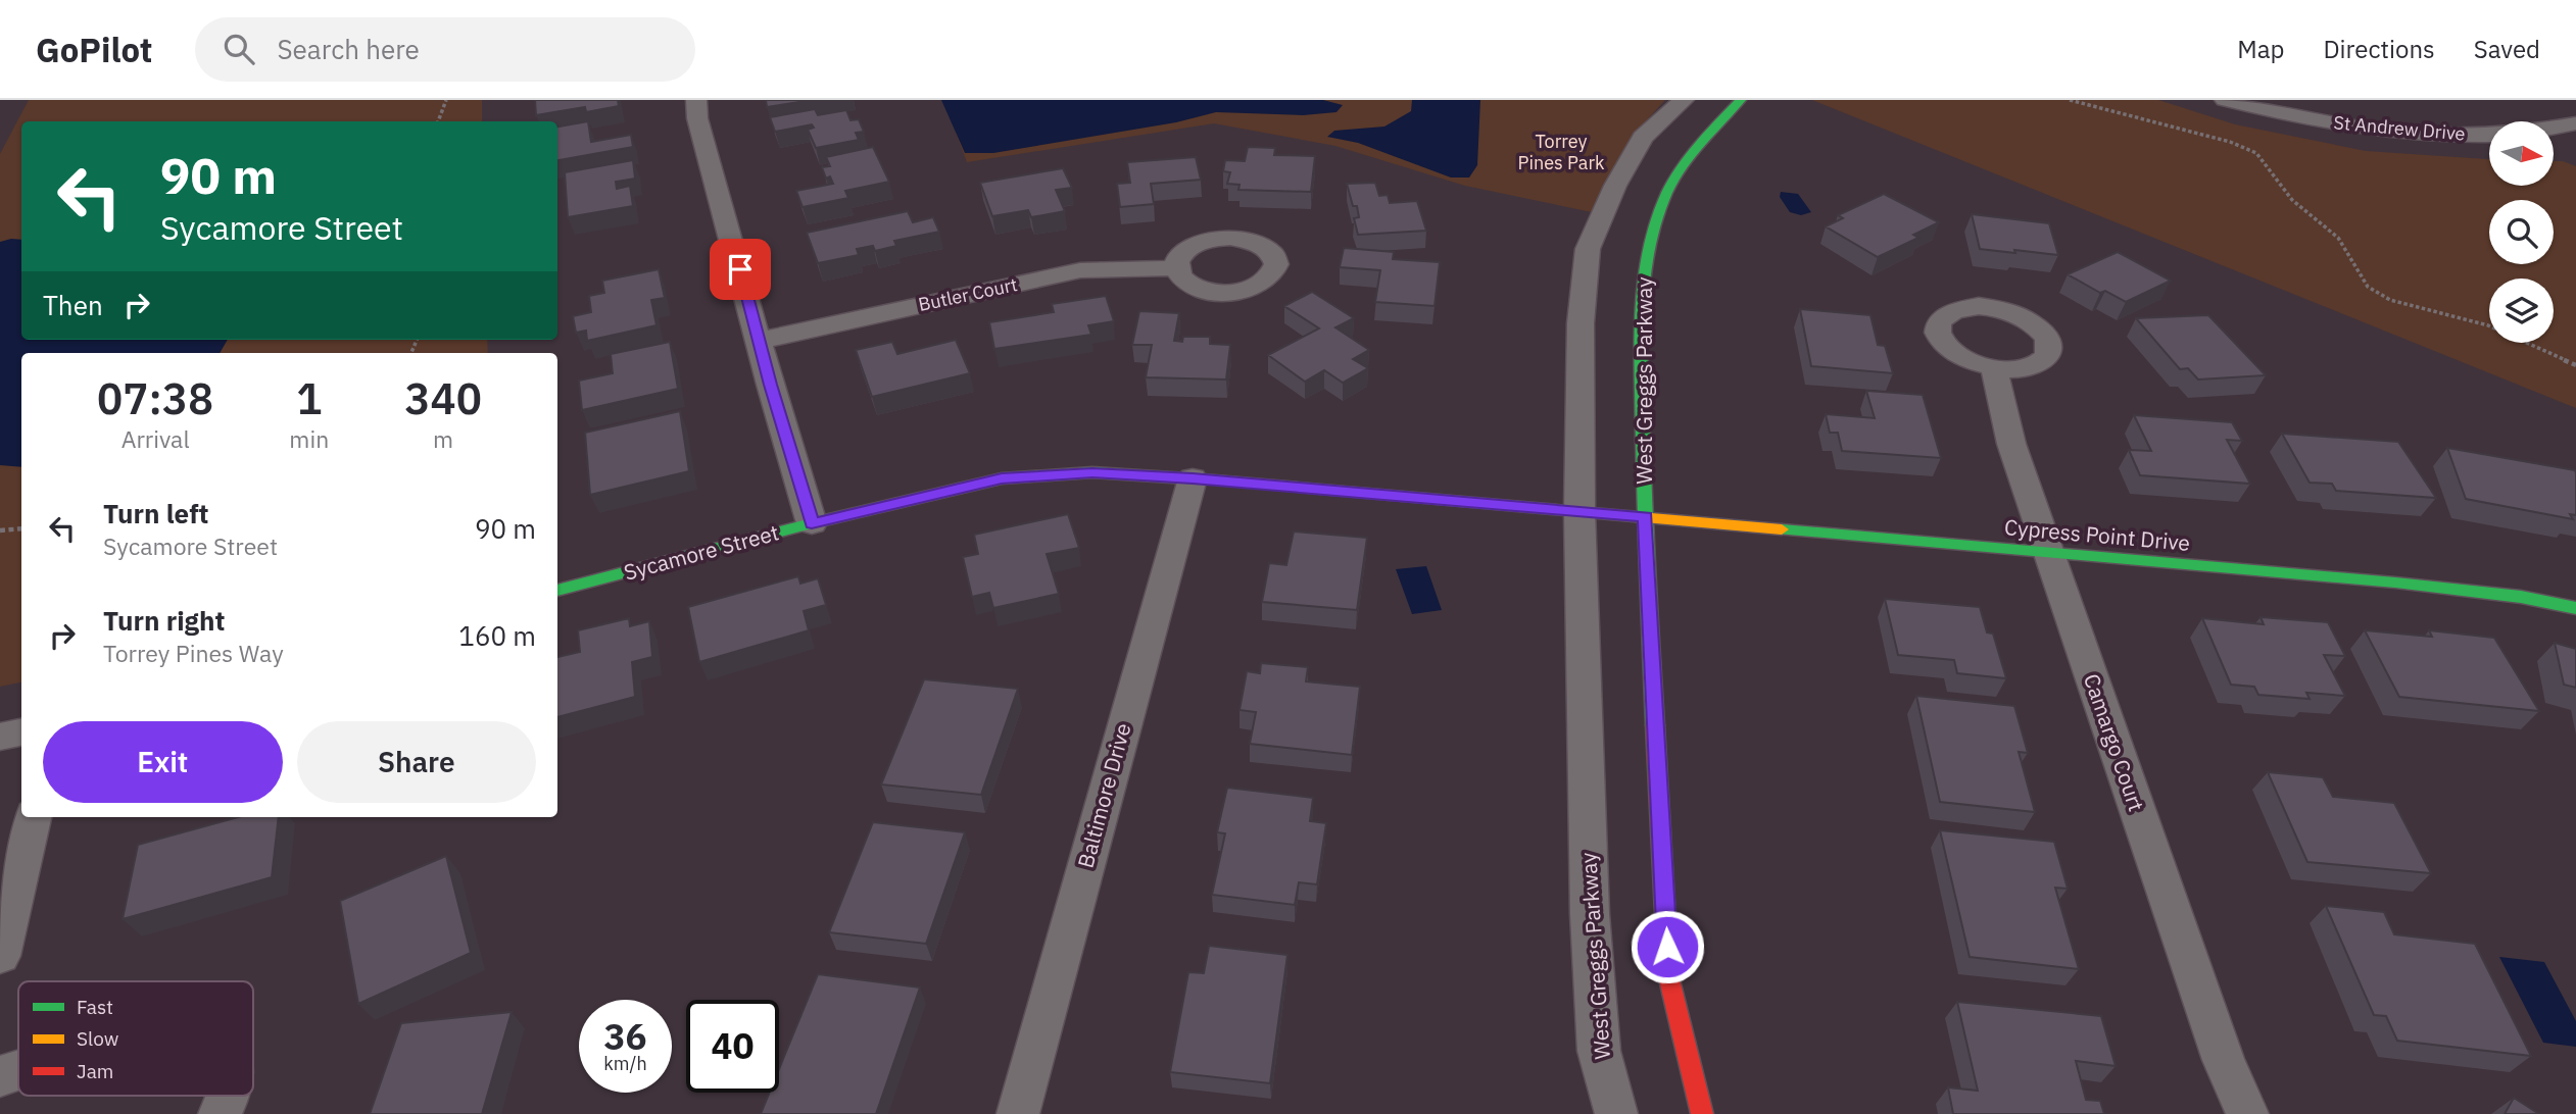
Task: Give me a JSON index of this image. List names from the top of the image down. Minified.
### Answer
{"streets":{"street":["St Andrew Drive","Butler Court","West Greggs Parkway","Cypress Point Drive","Sycamore Street","Camargo Court","Baltimore Drive"]},"crossings":[["West Greggs Parkway","Cypress Point Drive"],["West Greggs Parkway","Sycamore Street"],["Cypress Point Drive","Sycamore Street"],["Cypress Point Drive","Camargo Court"],["Sycamore Street","Baltimore Drive"]],"parks":["Torrey Pines Park"],"legend":["Fast","Slow","Jam"],"north":"right","page":{"header":"GoPilot","search":"Search here","nav":["Map","Directions","Saved"],"turn":["90 m","Sycamore Street"],"then":"Then","eta":["07:38","Arrival","1","min","340","m"],"list":[{"name":"Turn left","note":"Sycamore Street","value":"90 m"},{"name":"Turn right","note":"Torrey Pines Way","value":"160 m"}],"buttons":["Exit","Share"],"speed":"36 km/h","limit":"40"}}
